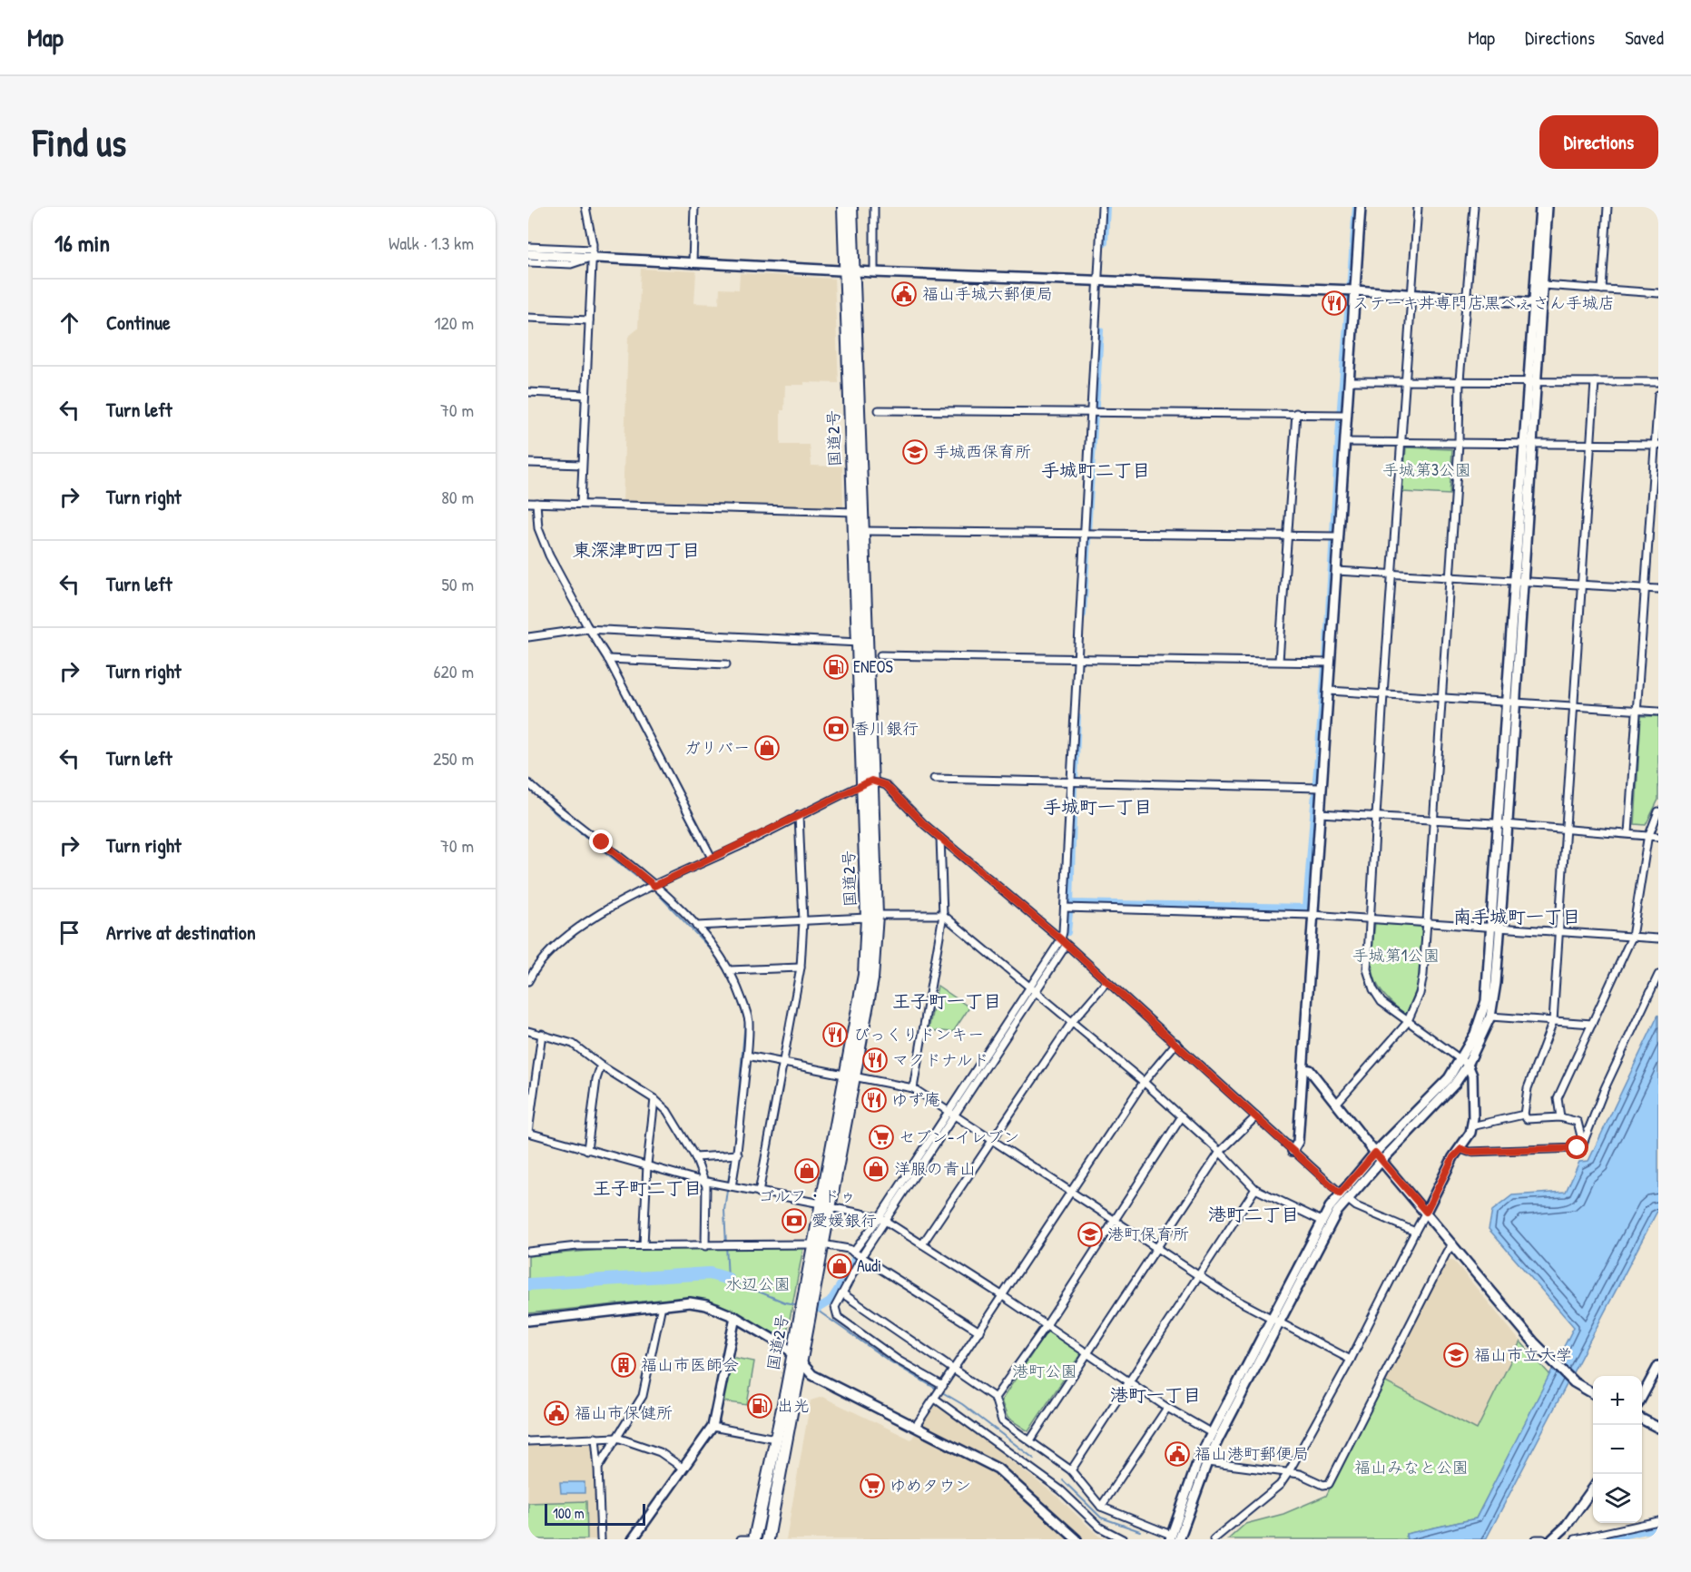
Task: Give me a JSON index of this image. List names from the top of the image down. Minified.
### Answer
{"streets":{"highway":["国道2号"]},"districts":["手城町二丁目","東深津町四丁目","手城町一丁目","南手城町一丁目","王子町一丁目","王子町二丁目","港町二丁目","港町一丁目"],"parks":["手城第3公園","手城第1公園","水辺公園","港町公園","福山みなと公園"],"places":{"public building":["福山手城六郵便局","福山市保健所","福山港町郵便局"],"restaurant":["ステーキ丼専門店黒べぇさん手城店","びっくりドンキー","マクドナルド","ゆず庵"],"school or university":["手城西保育所","港町保育所","福山市立大学"],"fuel station":["ENEOS","出光"],"bank":["香川銀行","愛媛銀行"],"shop":["ガリバー","洋服の青山","ゴルフ・ドゥ","Audi"],"supermarket":["セブン-イレブン","ゆめタウン"],"building":["福山市医師会"]},"scale_bar":"100 m","page":{"header":"Map","nav":["Map","Directions","Saved"],"buttons":"Directions","title":"Find us","heading":["16 min","Walk · 1.3 km"],"list":[["Continue","120 m"],["Turn left","70 m"],["Turn right","80 m"],["Turn left","50 m"],["Turn right","620 m"],["Turn left","250 m"],["Turn right","70 m"],"Arrive at destination"],"map_buttons":["+","−"],"scale":"100 m"}}
